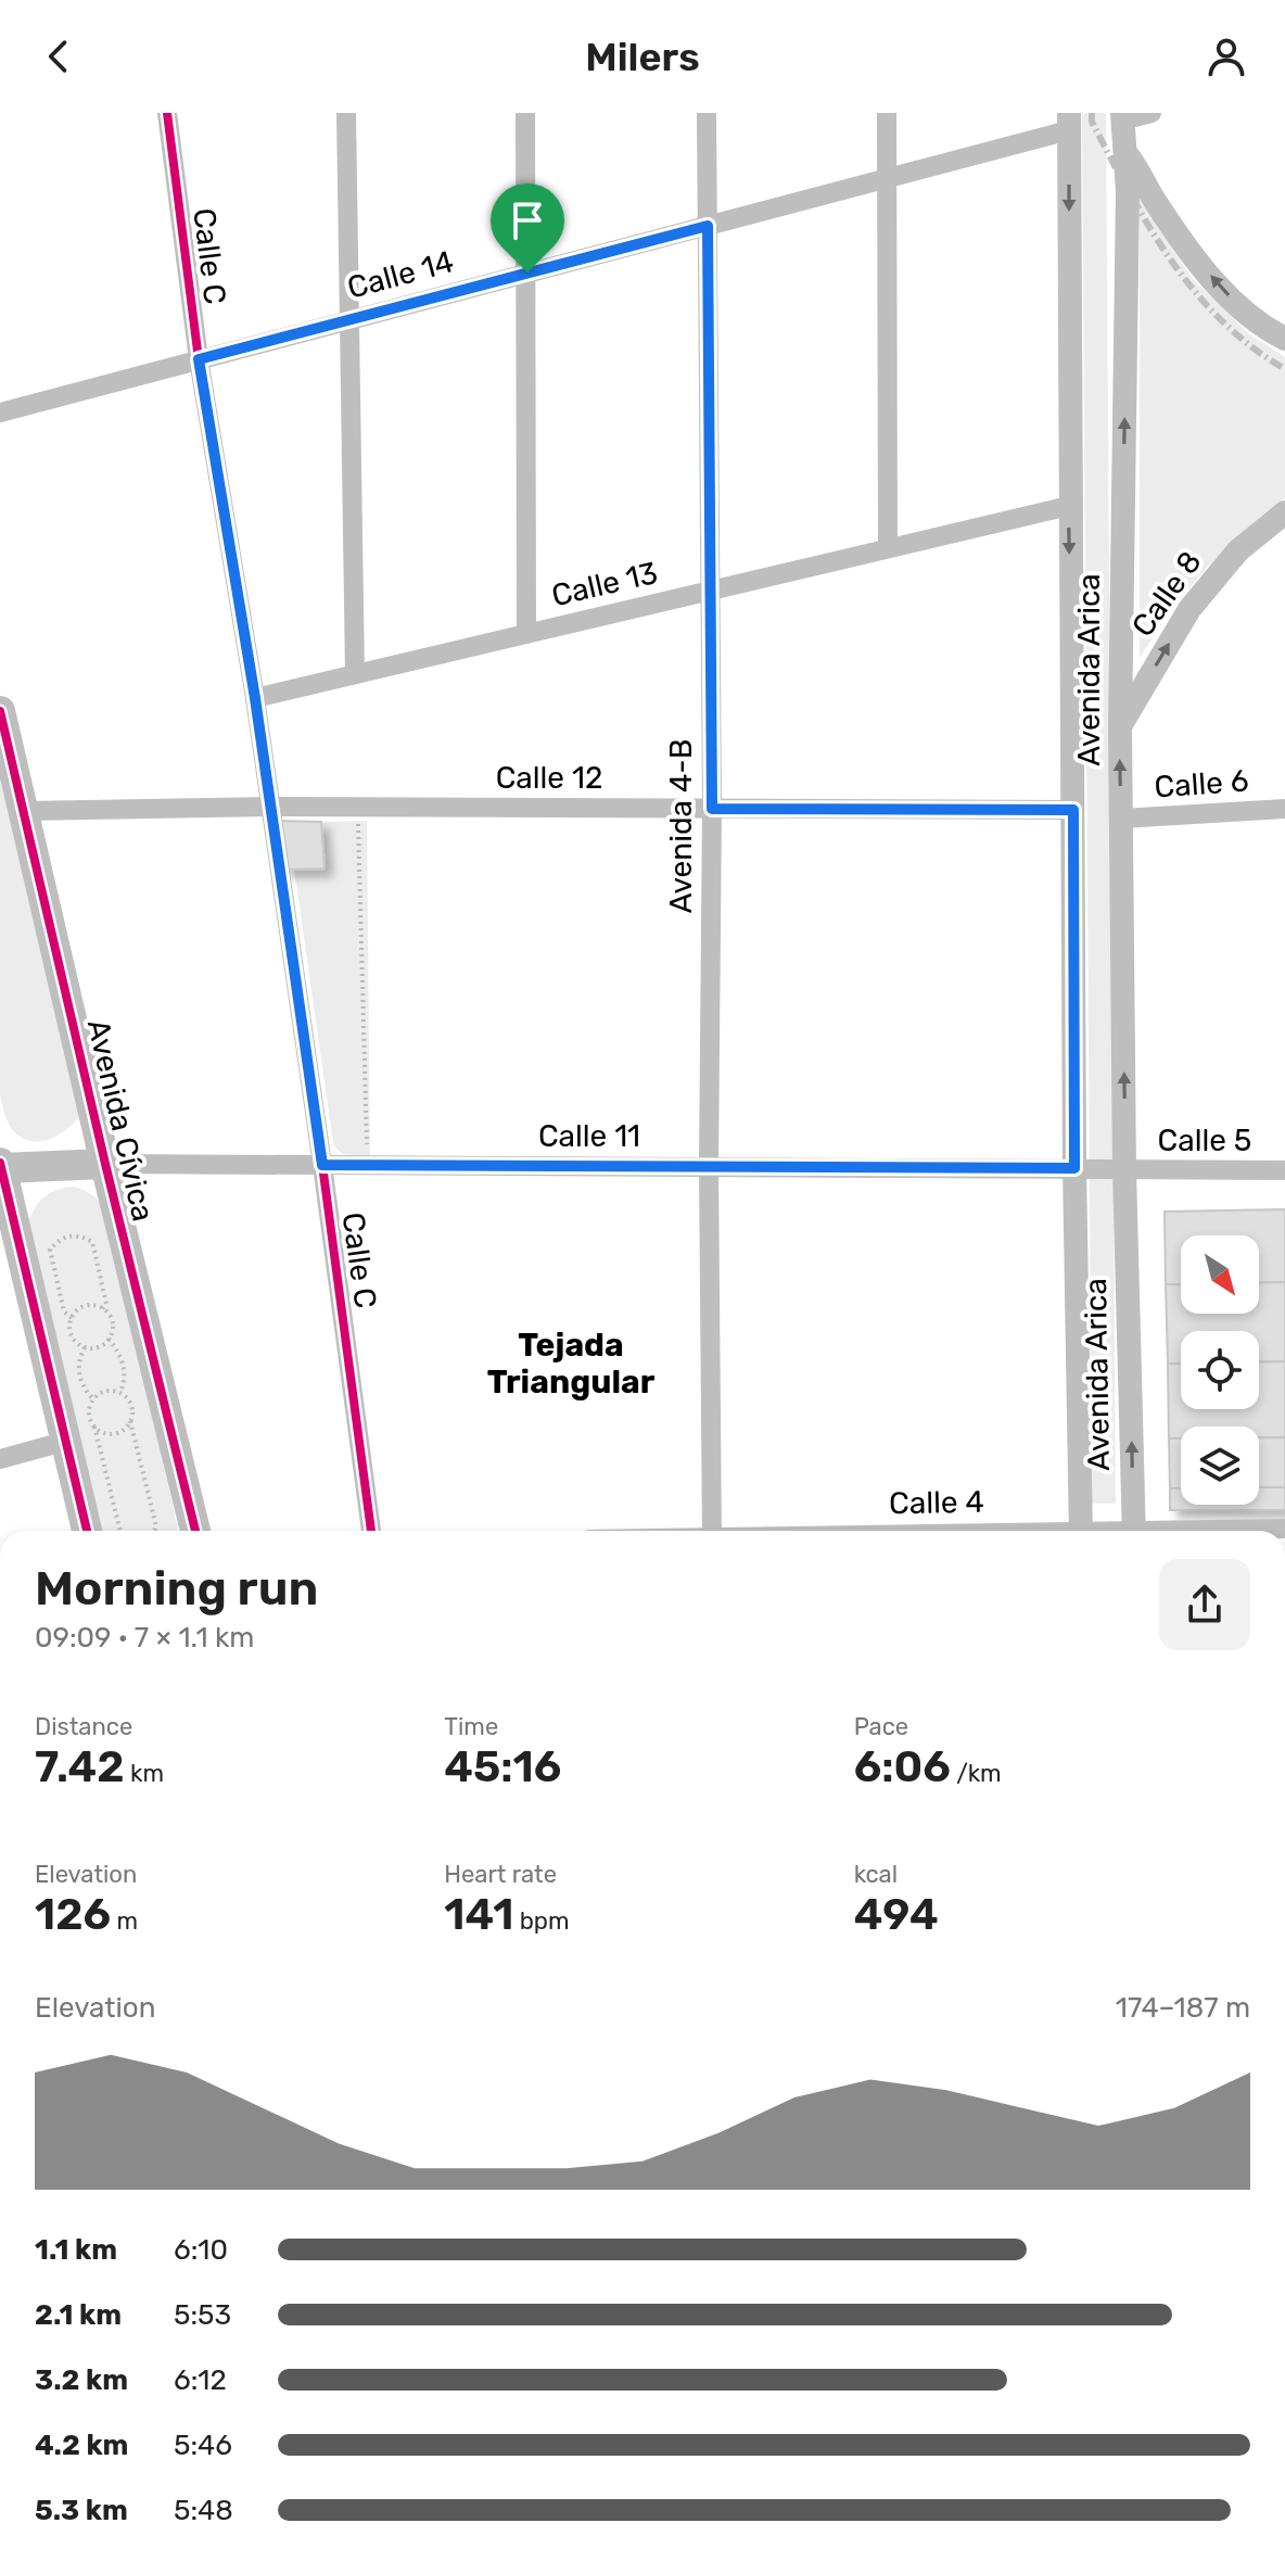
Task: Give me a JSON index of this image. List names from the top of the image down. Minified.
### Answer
{"streets":{"main road":["Avenida Cívica"],"street":["Calle C","Calle 14","Calle 13","Calle 8","Avenida Arica","Calle 12","Calle 6","Avenida 4-B","Calle 11","Calle 5","Calle 4"]},"crossings":[["Calle C","Calle 14"],["Calle C","Calle 13"],["Calle C","Calle 12"],["Calle C","Calle 11"],["Calle 14","Avenida Arica"],["Calle 14","Avenida 4-B"],["Calle 13","Avenida Arica"],["Calle 13","Avenida 4-B"],["Calle 8","Avenida Arica"],["Avenida Arica","Calle 12"],["Avenida Arica","Calle 6"],["Avenida Arica","Calle 11"],["Avenida Arica","Calle 5"],["Calle 12","Avenida 4-B"],["Calle 12","Avenida Cívica"],["Avenida 4-B","Calle 11"],["Avenida Cívica","Calle 11"],["Calle 11","Calle 5"]],"one_way":["Calle 8"],"districts":["Tejada Triangular"],"north":"bottom right","page":{"header":"Milers","heading":["Morning run","09:09 · 7 × 1.1 km"],"stats":[["Distance","7.42 km"],["Time","45:16"],["Pace","6:06 /km"],["Elevation","126 m"],["Heart rate","141 bpm"],["kcal","494"]],"chart":["Elevation","174–187 m"],"list":[{"name":"1.1 km","note":"6:10"},{"name":"2.1 km","note":"5:53"},{"name":"3.2 km","note":"6:12"},{"name":"4.2 km","note":"5:46"},{"name":"5.3 km","note":"5:48"}]}}
